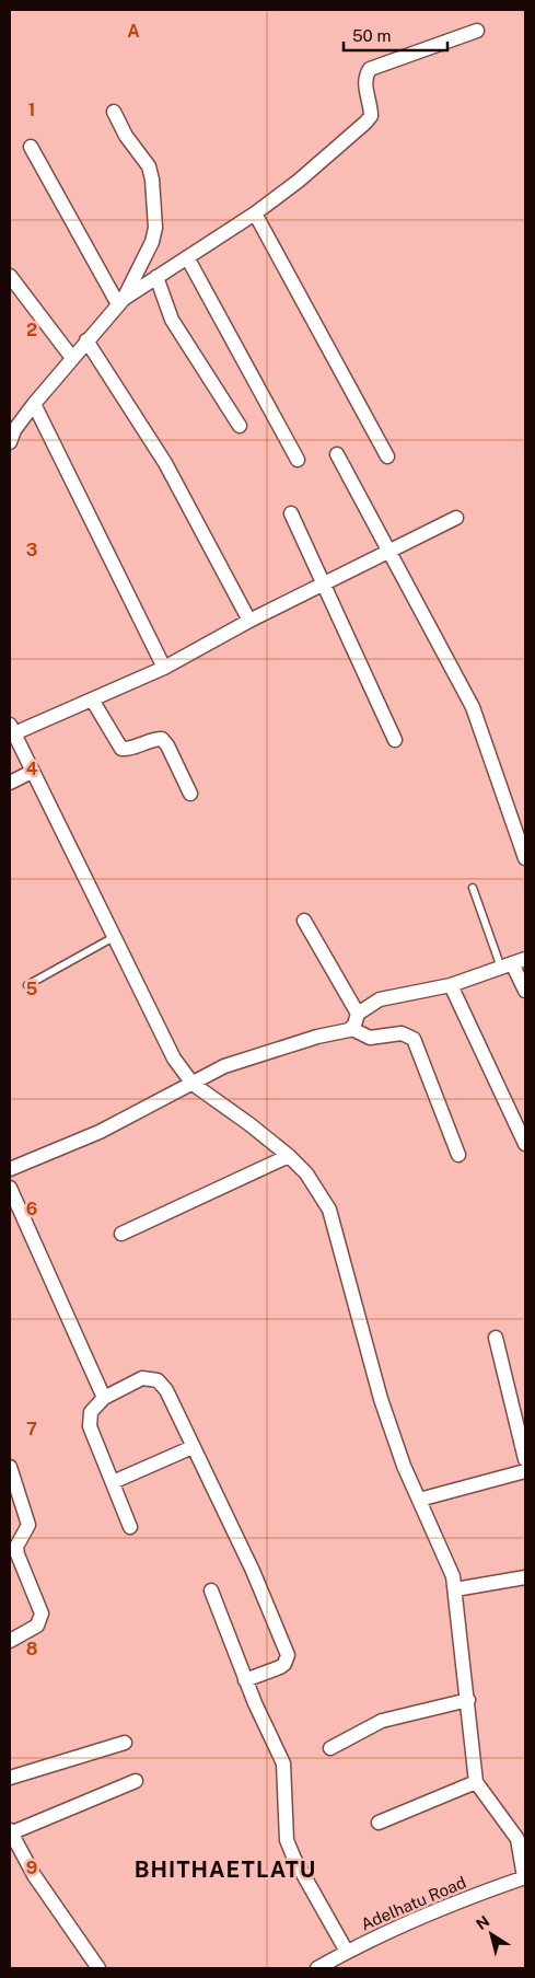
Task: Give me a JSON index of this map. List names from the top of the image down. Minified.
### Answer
{"streets":{"street":["Adelhatu Road"]},"districts":["BHITHAETLATU"],"scale_bar":"50 m","north":"top left","grid":{"columns":["A"],"rows":["1","2","3","4","5","6","7","8","9"]}}
